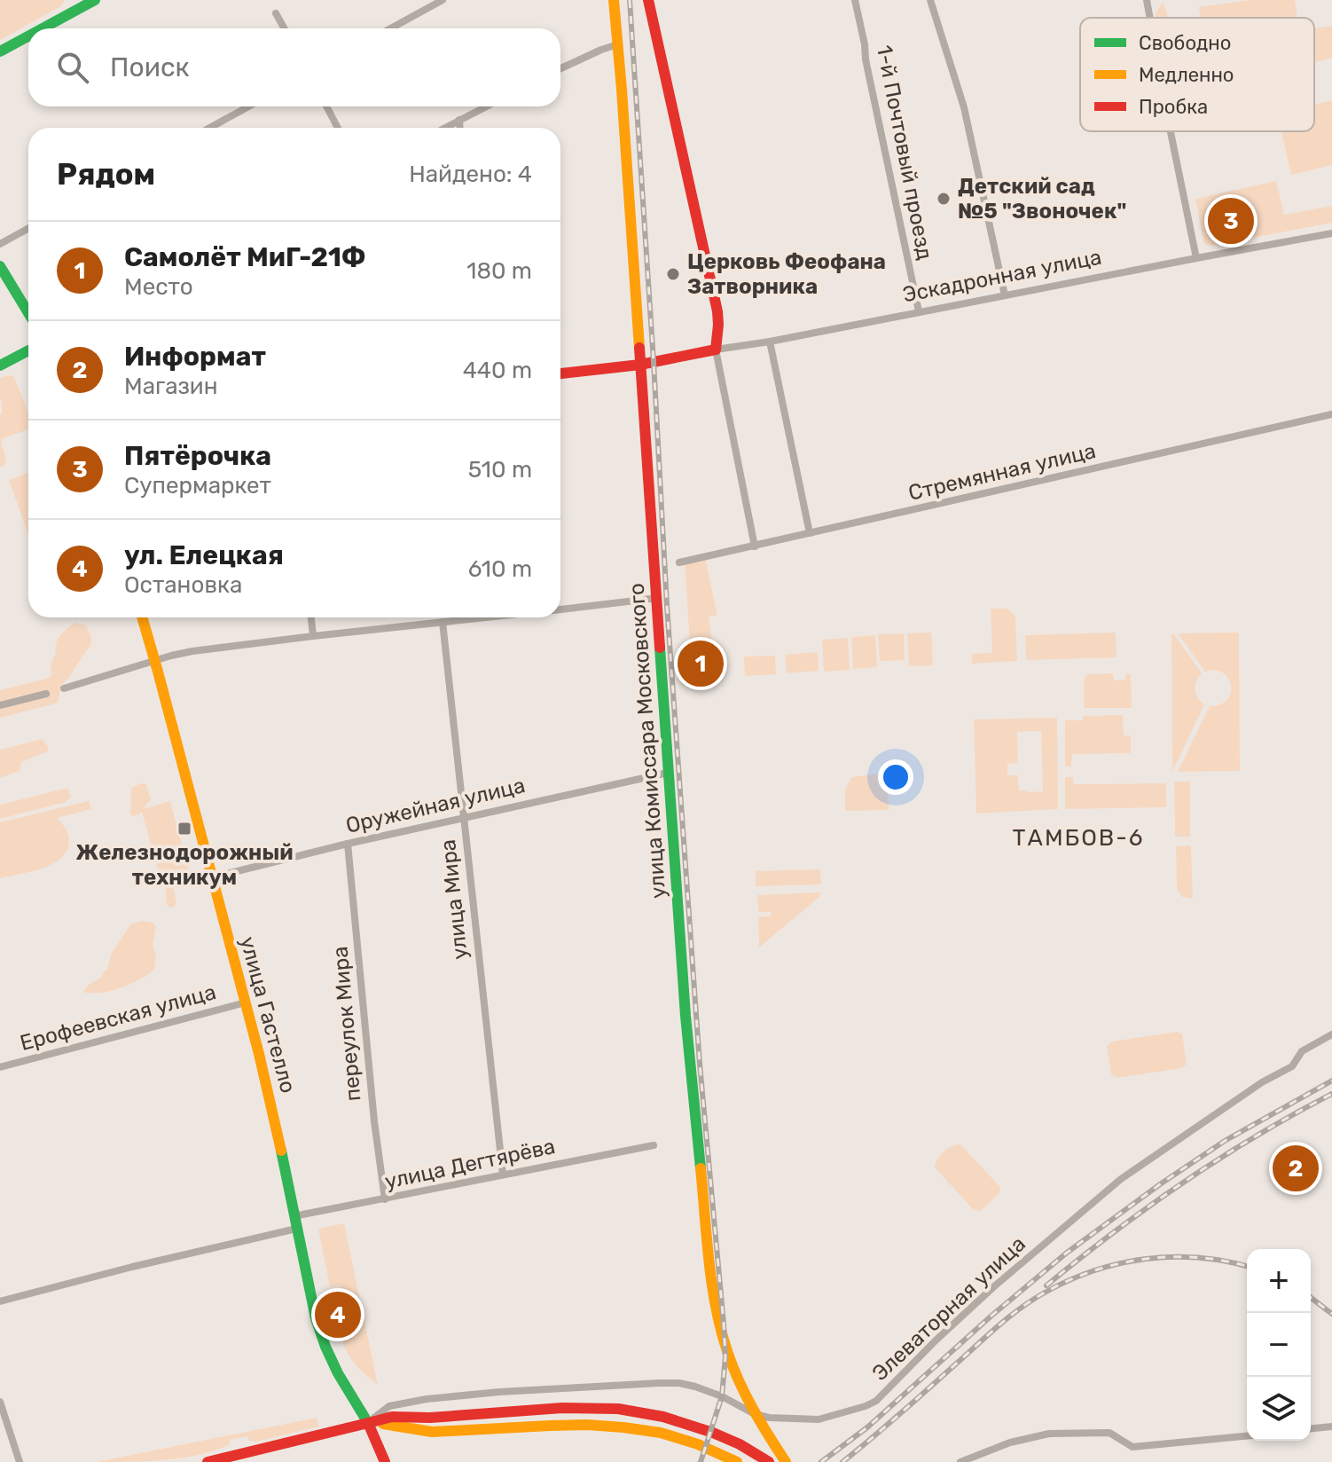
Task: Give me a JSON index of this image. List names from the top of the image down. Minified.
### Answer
{"streets":{"main road":["Эскадронная улица","улица Комиссара Московского","улица Гастелло"],"street":["1-й Почтовый проезд","Стремянная улица","Оружейная улица","улица Мира","Ерофеевская улица","переулок Мира","улица Дегтярёва","Элеваторная улица"]},"crossings":[["1-й Почтовый проезд","Эскадронная улица"],["Эскадронная улица","улица Комиссара Московского"],["улица Комиссара Московского","Оружейная улица"],["Оружейная улица","улица Мира"],["Оружейная улица","улица Гастелло"],["Оружейная улица","переулок Мира"],["улица Мира","улица Дегтярёва"],["улица Гастелло","Ерофеевская улица"],["улица Гастелло","улица Дегтярёва"],["улица Гастелло","Элеваторная улица"],["переулок Мира","улица Дегтярёва"]],"districts":["ТАМБОВ-6"],"places":{"other":["Детский сад №5 \"Звоночек\"","Церковь Феофана Затворника"],"transit":["Железнодорожный техникум"]},"legend":["Свободно","Медленно","Пробка"],"page":{"search":"Поиск","heading":["Рядом","Найдено: 4"],"pins":["3","1","2","4"],"list":[{"mark":"1","name":"Самолёт МиГ-21Ф","note":"Место","value":"180 m"},{"mark":"2","name":"Информат","note":"Магазин","value":"440 m"},{"mark":"3","name":"Пятёрочка","note":"Супермаркет","value":"510 m"},{"mark":"4","name":"ул. Елецкая","note":"Остановка","value":"610 m"}],"map_buttons":["+","−"]}}
